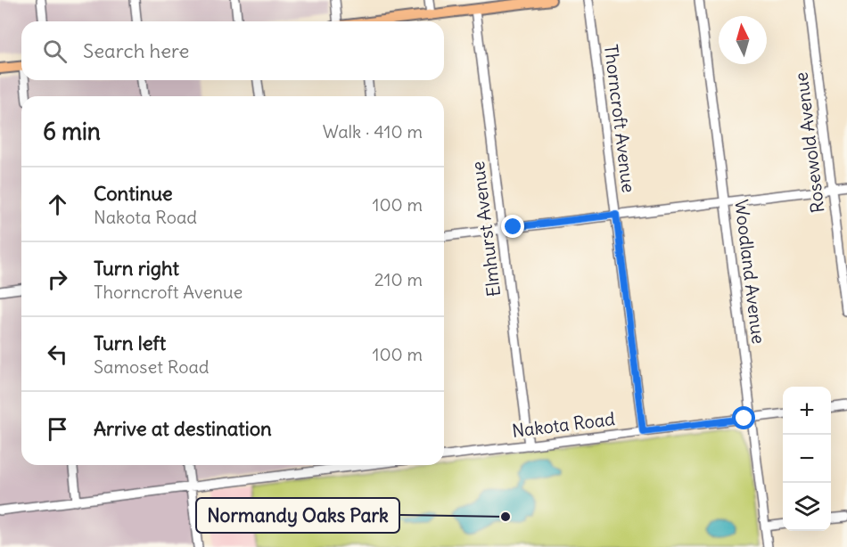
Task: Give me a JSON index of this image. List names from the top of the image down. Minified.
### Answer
{"streets":{"street":["Thorncroft Avenue","Rosewold Avenue","Elmhurst Avenue","Woodland Avenue","Nakota Road"]},"crossings":[["Thorncroft Avenue","Nakota Road"],["Elmhurst Avenue","Nakota Road"],["Woodland Avenue","Nakota Road"]],"places":["Normandy Oaks Park"],"north":"top","page":{"search":"Search here","heading":["6 min","Walk · 410 m"],"list":[["Continue","Nakota Road","100 m"],["Turn right","Thorncroft Avenue","210 m"],["Turn left","Samoset Road","100 m"],"Arrive at destination"],"map_buttons":["+","−"]}}
